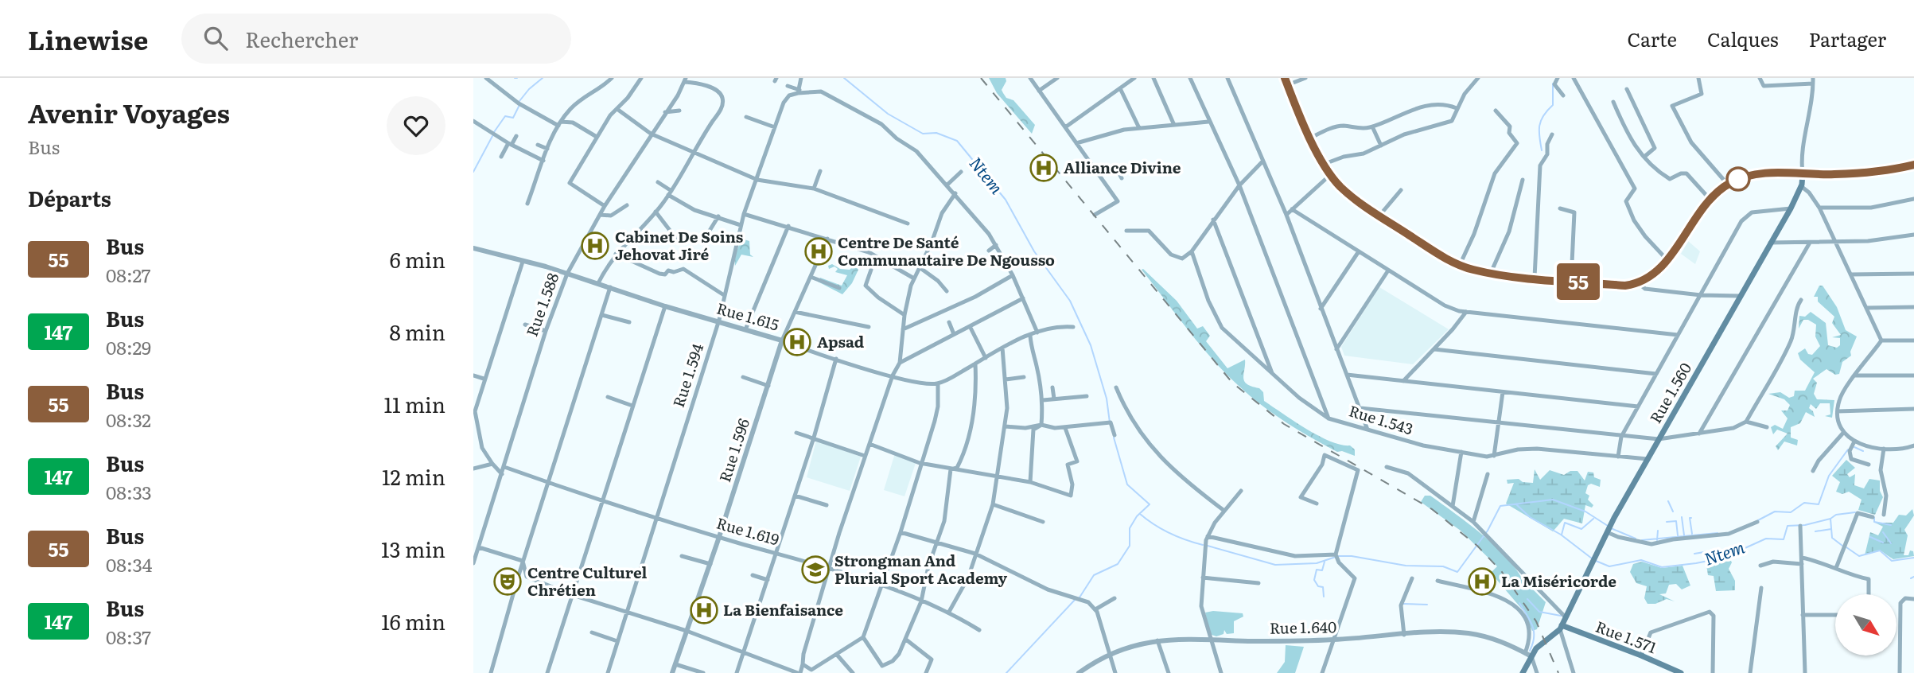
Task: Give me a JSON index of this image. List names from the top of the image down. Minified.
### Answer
{"streets":{"main road":["Rue 1.560","Rue 1.571"],"street":["Rue 1.588","Rue 1.615","Rue 1.594","Rue 1.543","Rue 1.596","Rue 1.619","Rue 1.640"]},"crossings":[["Rue 1.588","Rue 1.615"],["Rue 1.588","Rue 1.619"],["Rue 1.615","Rue 1.594"],["Rue 1.615","Rue 1.596"],["Rue 1.594","Rue 1.619"],["Rue 1.560","Rue 1.543"],["Rue 1.560","Rue 1.571"],["Rue 1.596","Rue 1.619"]],"water":["Ntem"],"places":{"hospital":["Alliance Divine","Cabinet De Soins Jehovat Jiré","Centre De Santé Communautaire De Ngousso","Apsad","La Miséricorde","La Bienfaisance"],"school or university":["Strongman And Plurial Sport Academy"],"theatre":["Centre Culturel Chrétien"]},"lines":["bus line 55"],"north":"bottom right","page":{"header":"Linewise","search":"Rechercher","nav":["Carte","Calques","Partager"],"heading":[["Avenir Voyages","Bus"],"Départs"],"on_map":"55","list":[{"mark":"55","name":"Bus","note":"08:27","value":"6 min"},{"mark":"147","name":"Bus","note":"08:29","value":"8 min"},{"mark":"55","name":"Bus","note":"08:32","value":"11 min"},{"mark":"147","name":"Bus","note":"08:33","value":"12 min"},{"mark":"55","name":"Bus","note":"08:34","value":"13 min"},{"mark":"147","name":"Bus","note":"08:37","value":"16 min"}]}}
